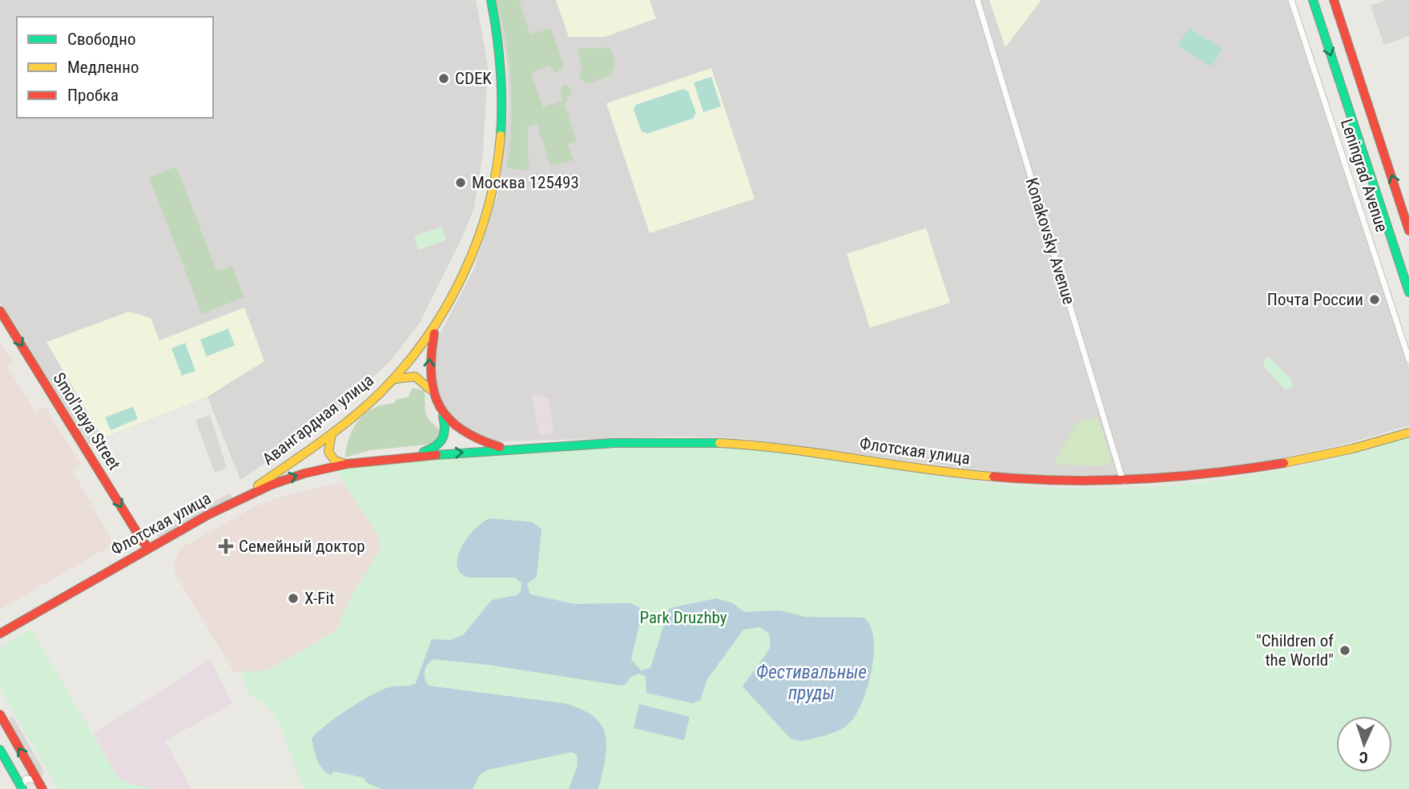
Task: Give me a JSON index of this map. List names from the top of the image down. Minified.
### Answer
{"streets":{"street":["Leningrad Avenue","Konakovsky Avenue","Авангардная улица","Smol'naya Street","Флотская улица"]},"crossings":[["Konakovsky Avenue","Флотская улица"],["Авангардная улица","Флотская улица"],["Smol'naya Street","Флотская улица"]],"one_way":["Smol'naya Street"],"water":["Фестивальные пруды"],"parks":["Park Druzhby"],"places":{"other":["CDEK","Москва 125493","Почта России","X-Fit","\"Children of the World\""],"health":["Семейный доктор"]},"legend":["Свободно","Медленно","Пробка"],"north":"bottom"}
